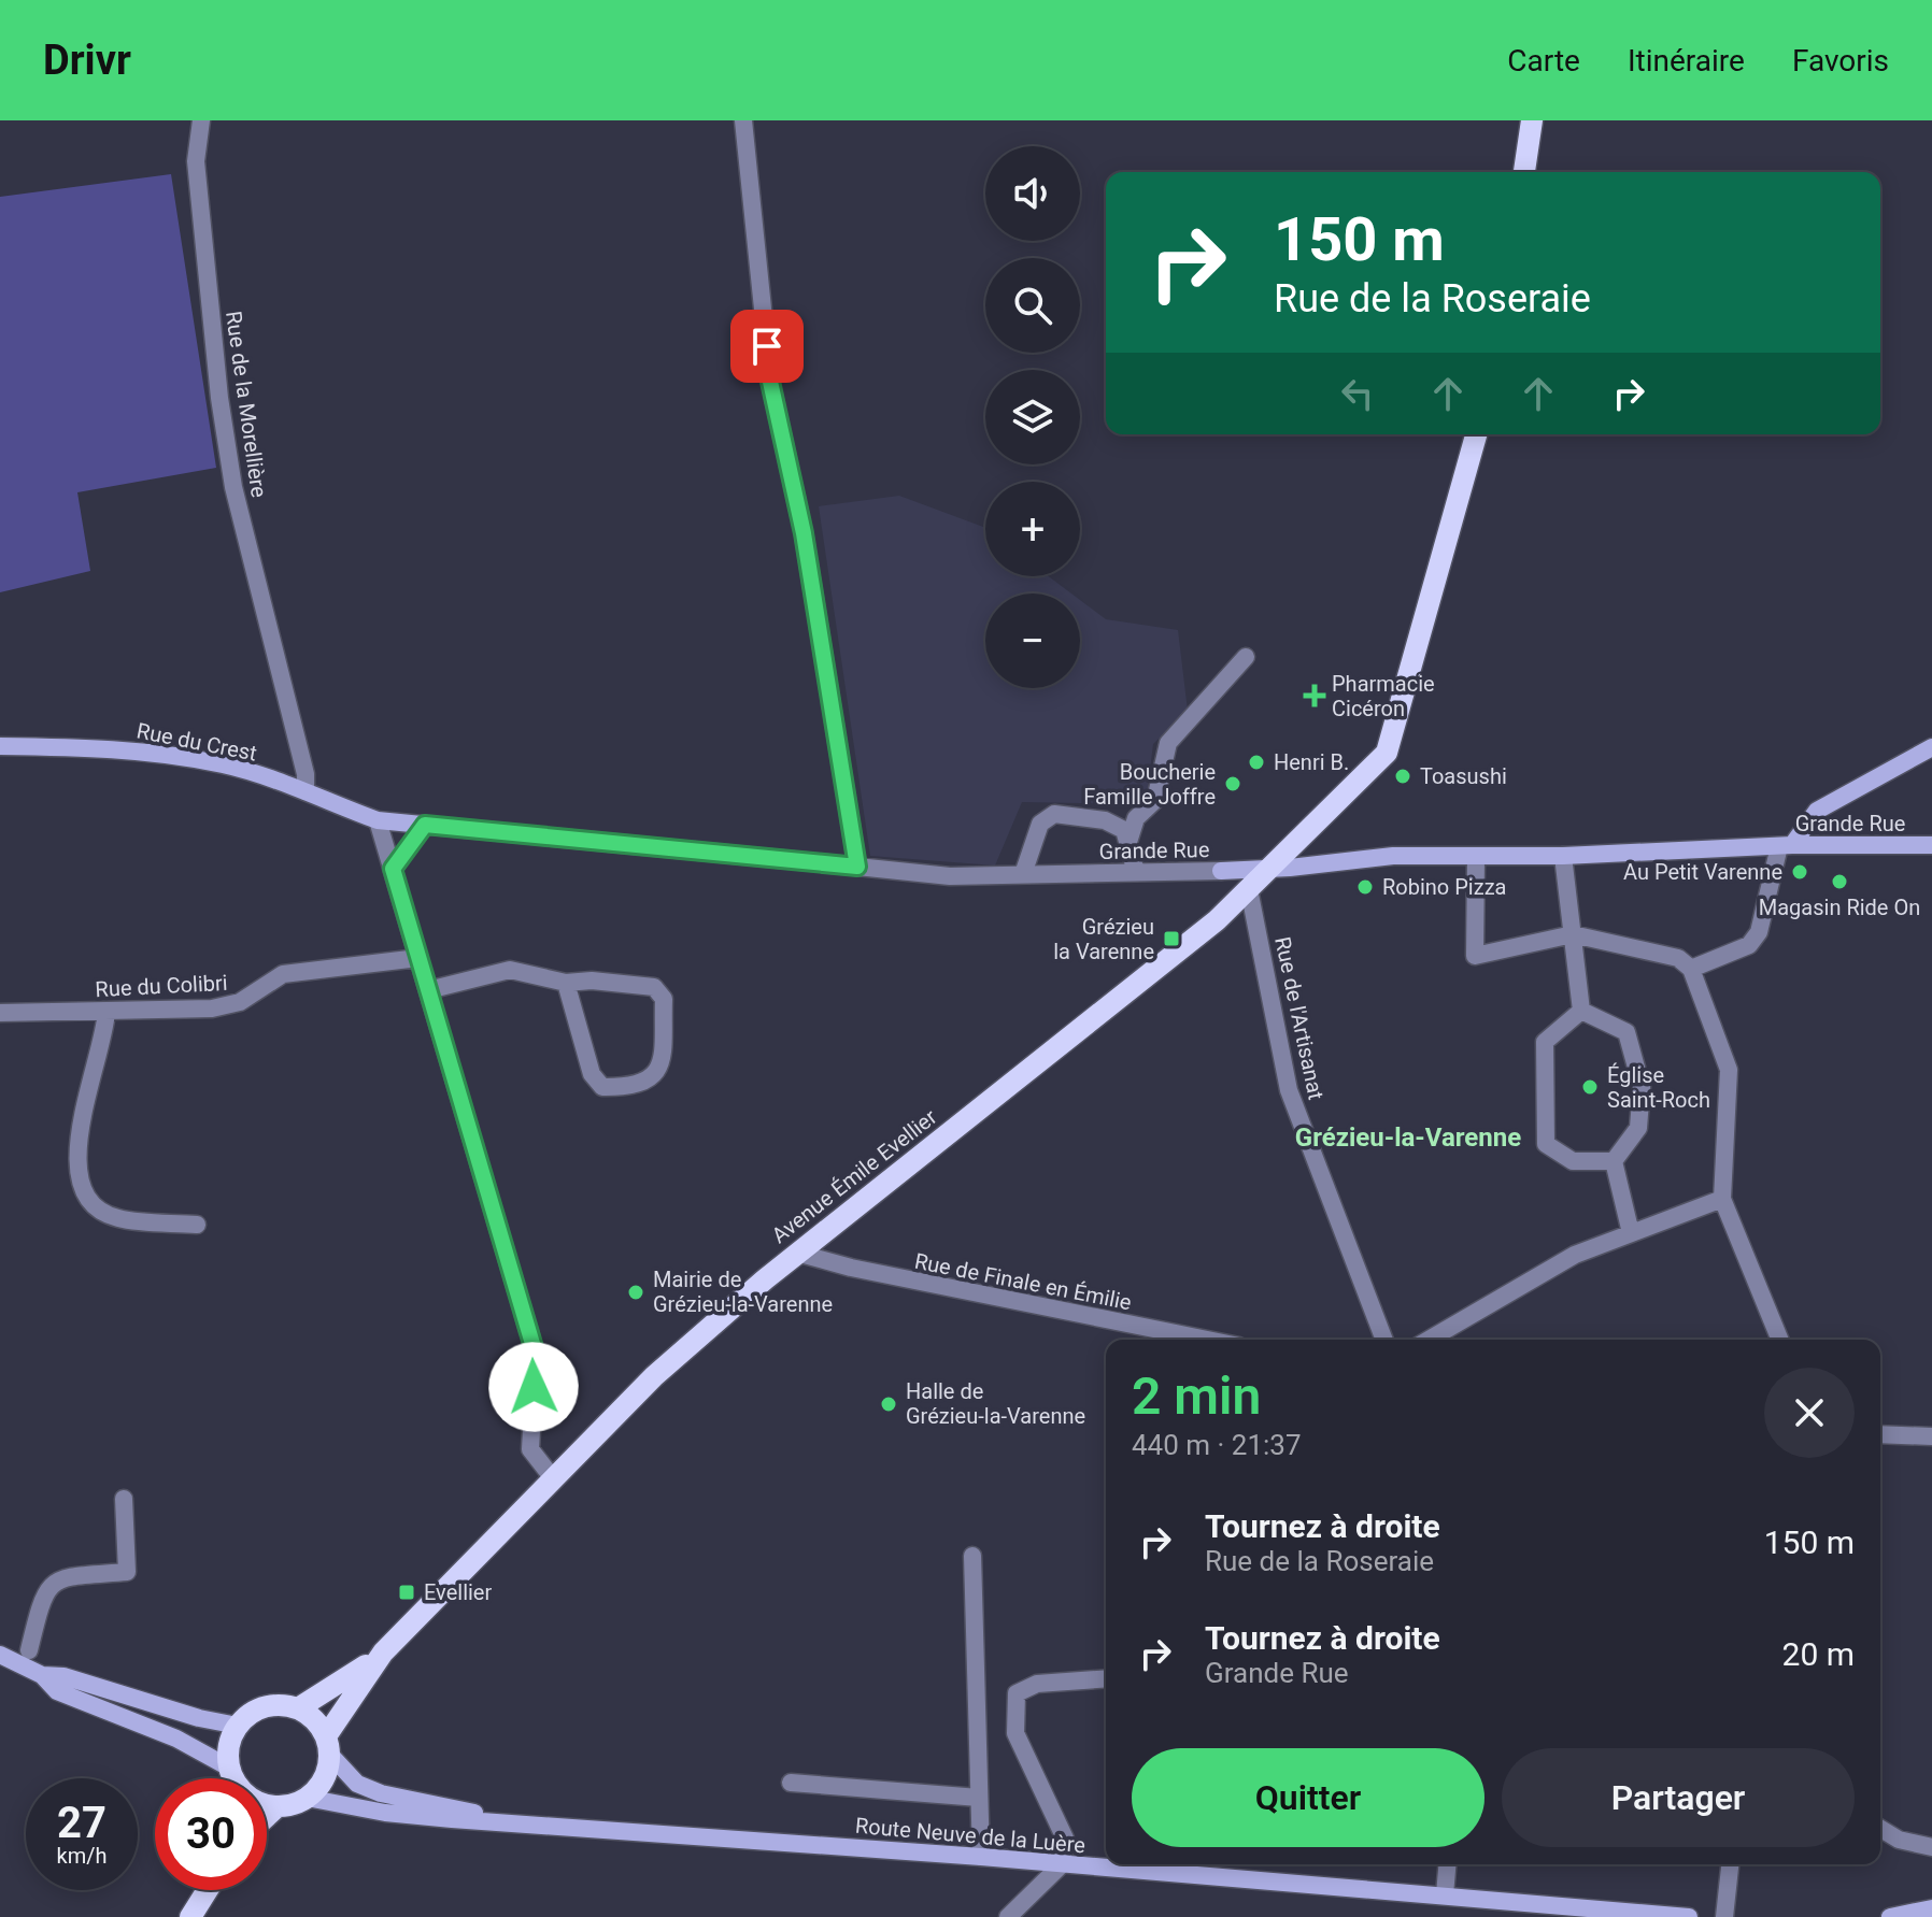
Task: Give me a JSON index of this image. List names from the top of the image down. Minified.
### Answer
{"streets":{"main road":["Avenue Émile Evellier"],"street":["Rue de la Morellière","Rue du Crest","Grande Rue","Rue du Colibri","Rue de l'Artisanat","Rue de Finale en Émilie","Route Neuve de la Luère"]},"crossings":[["Rue de la Morellière","Rue du Crest"],["Rue du Crest","Grande Rue"],["Grande Rue","Avenue Émile Evellier"],["Rue de l'Artisanat","Avenue Émile Evellier"],["Avenue Émile Evellier","Rue de Finale en Émilie"],["Avenue Émile Evellier","Route Neuve de la Luère"]],"districts":["Grézieu-la-Varenne"],"places":{"health":["Pharmacie Cicéron"],"other":["Henri B.","Toasushi","Boucherie Famille Joffre","Au Petit Varenne","Magasin Ride On","Robino Pizza","Église Saint-Roch","Mairie de Grézieu-la-Varenne","Halle de Grézieu-la-Varenne"],"transit":["Grézieu la Varenne","Evellier"]},"page":{"header":"Drivr","nav":["Carte","Itinéraire","Favoris"],"map_buttons":["+","−"],"turn":["150 m","Rue de la Roseraie"],"heading":["2 min","440 m · 21:37"],"list":[{"name":"Tournez à droite","note":"Rue de la Roseraie","value":"150 m"},{"name":"Tournez à droite","note":"Grande Rue","value":"20 m"}],"buttons":["Quitter","Partager"],"speed":"27 km/h","limit":"30"}}
